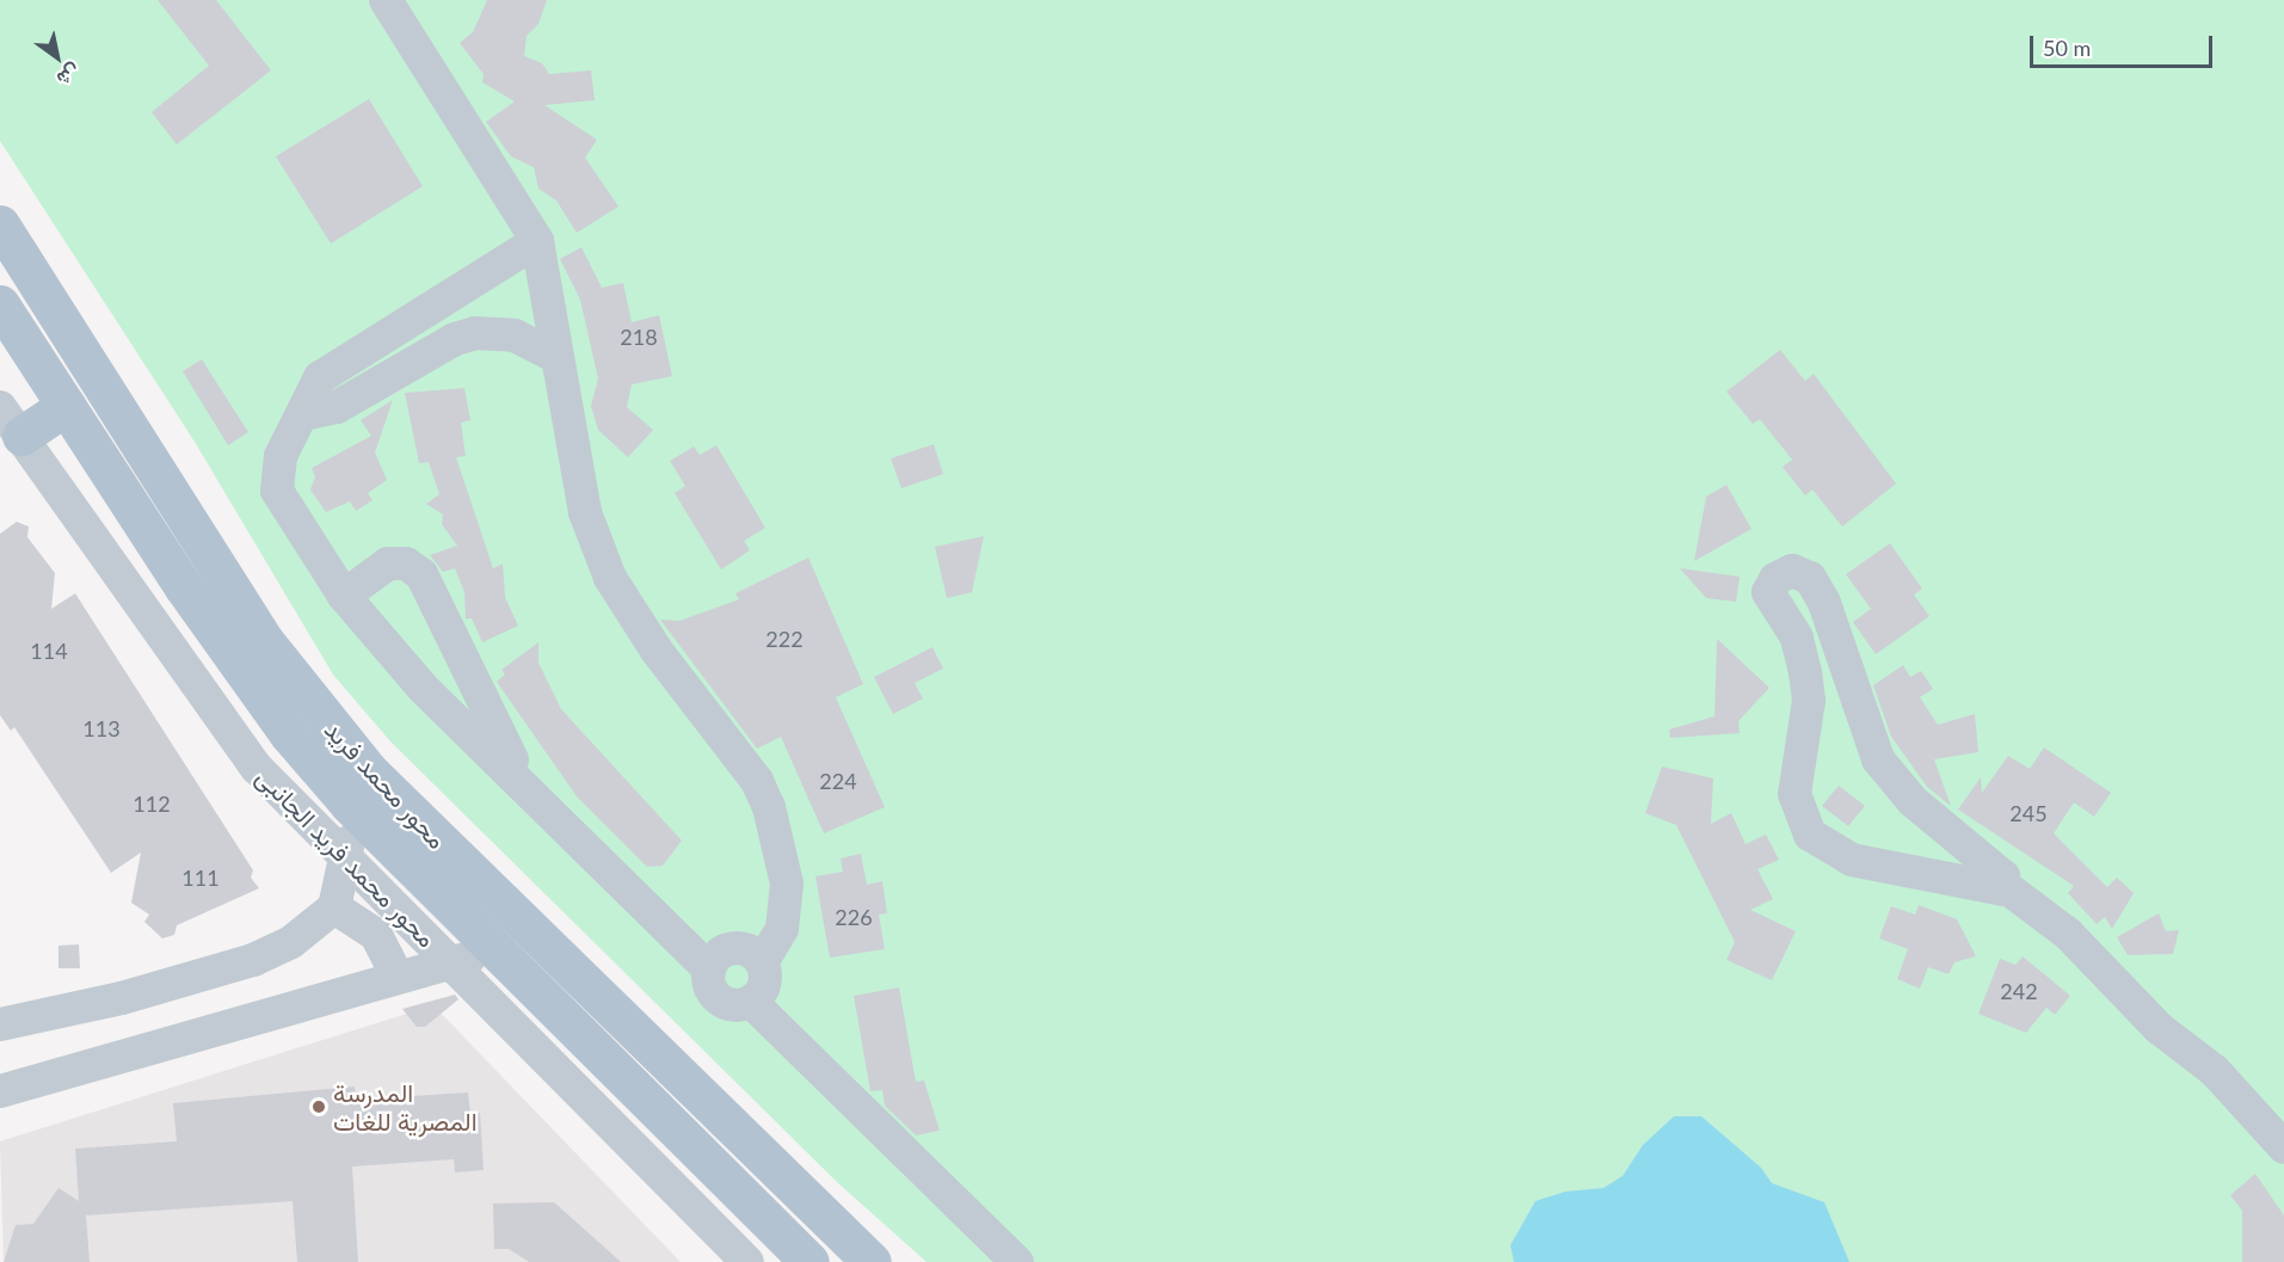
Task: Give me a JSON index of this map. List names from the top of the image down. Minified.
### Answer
{"streets":{"main road":["محور محمد فريد"],"street":["محور محمد فريد الجانبى"]},"places":["المدرسة المصرية للغات"],"house_numbers":["218","222","114","113","224","112","245","111","226","242"],"scale_bar":"50 m","north":"bottom right"}
